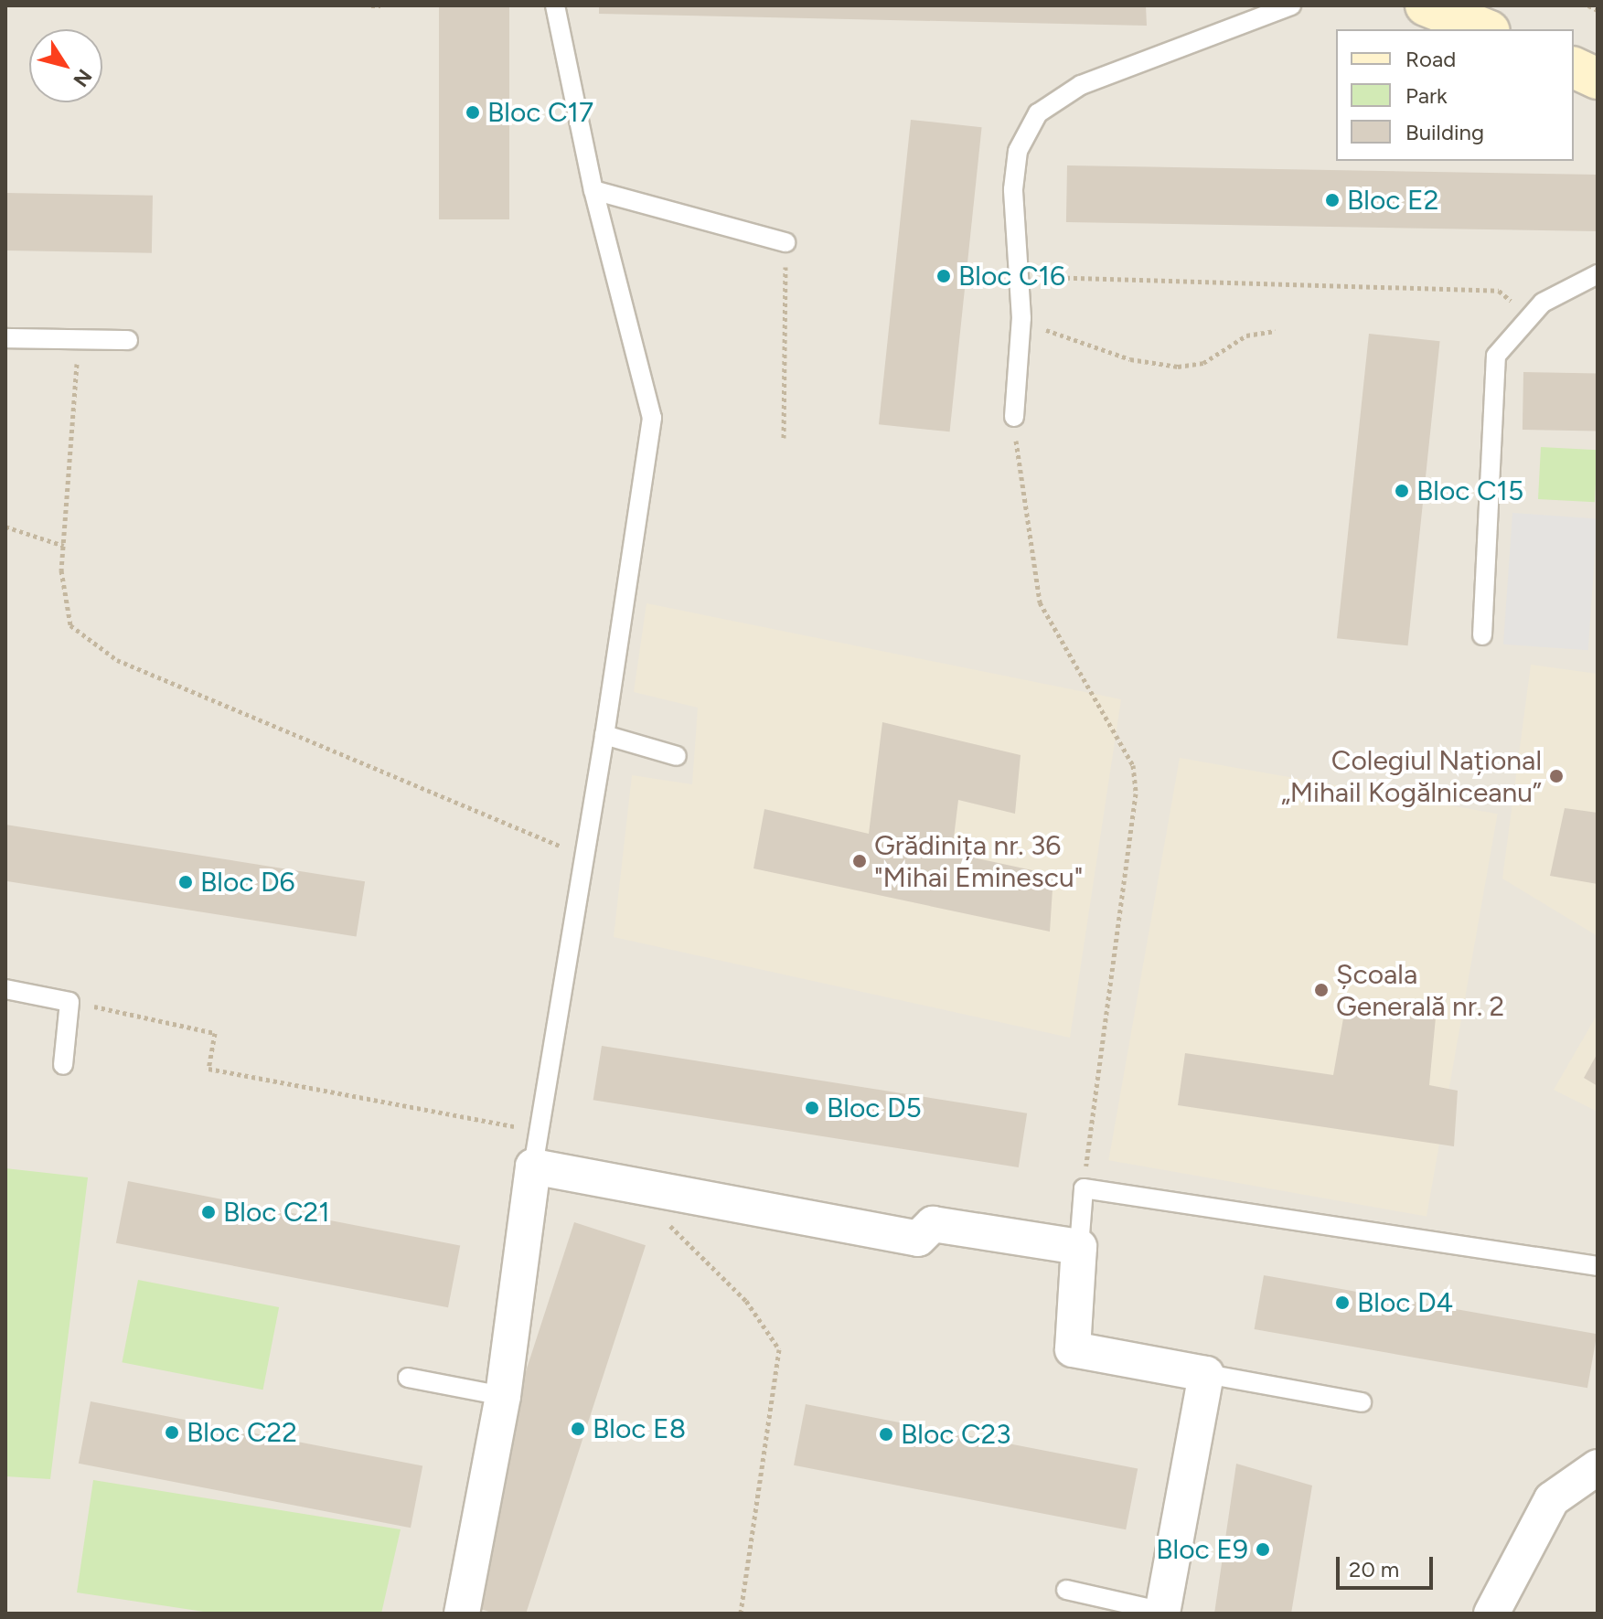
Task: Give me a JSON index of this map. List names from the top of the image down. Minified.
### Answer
{"places":["Bloc C17","Bloc E2","Bloc C16","Bloc C15","Colegiul Național „Mihail Kogălniceanu”","Grădinița nr. 36 \"Mihai Eminescu\"","Bloc D6","Școala Generală nr. 2","Bloc D5","Bloc C21","Bloc D4","Bloc E8","Bloc C22","Bloc C23","Bloc E9"],"legend":["Road","Park","Building"],"scale_bar":"20 m","north":"bottom right"}
